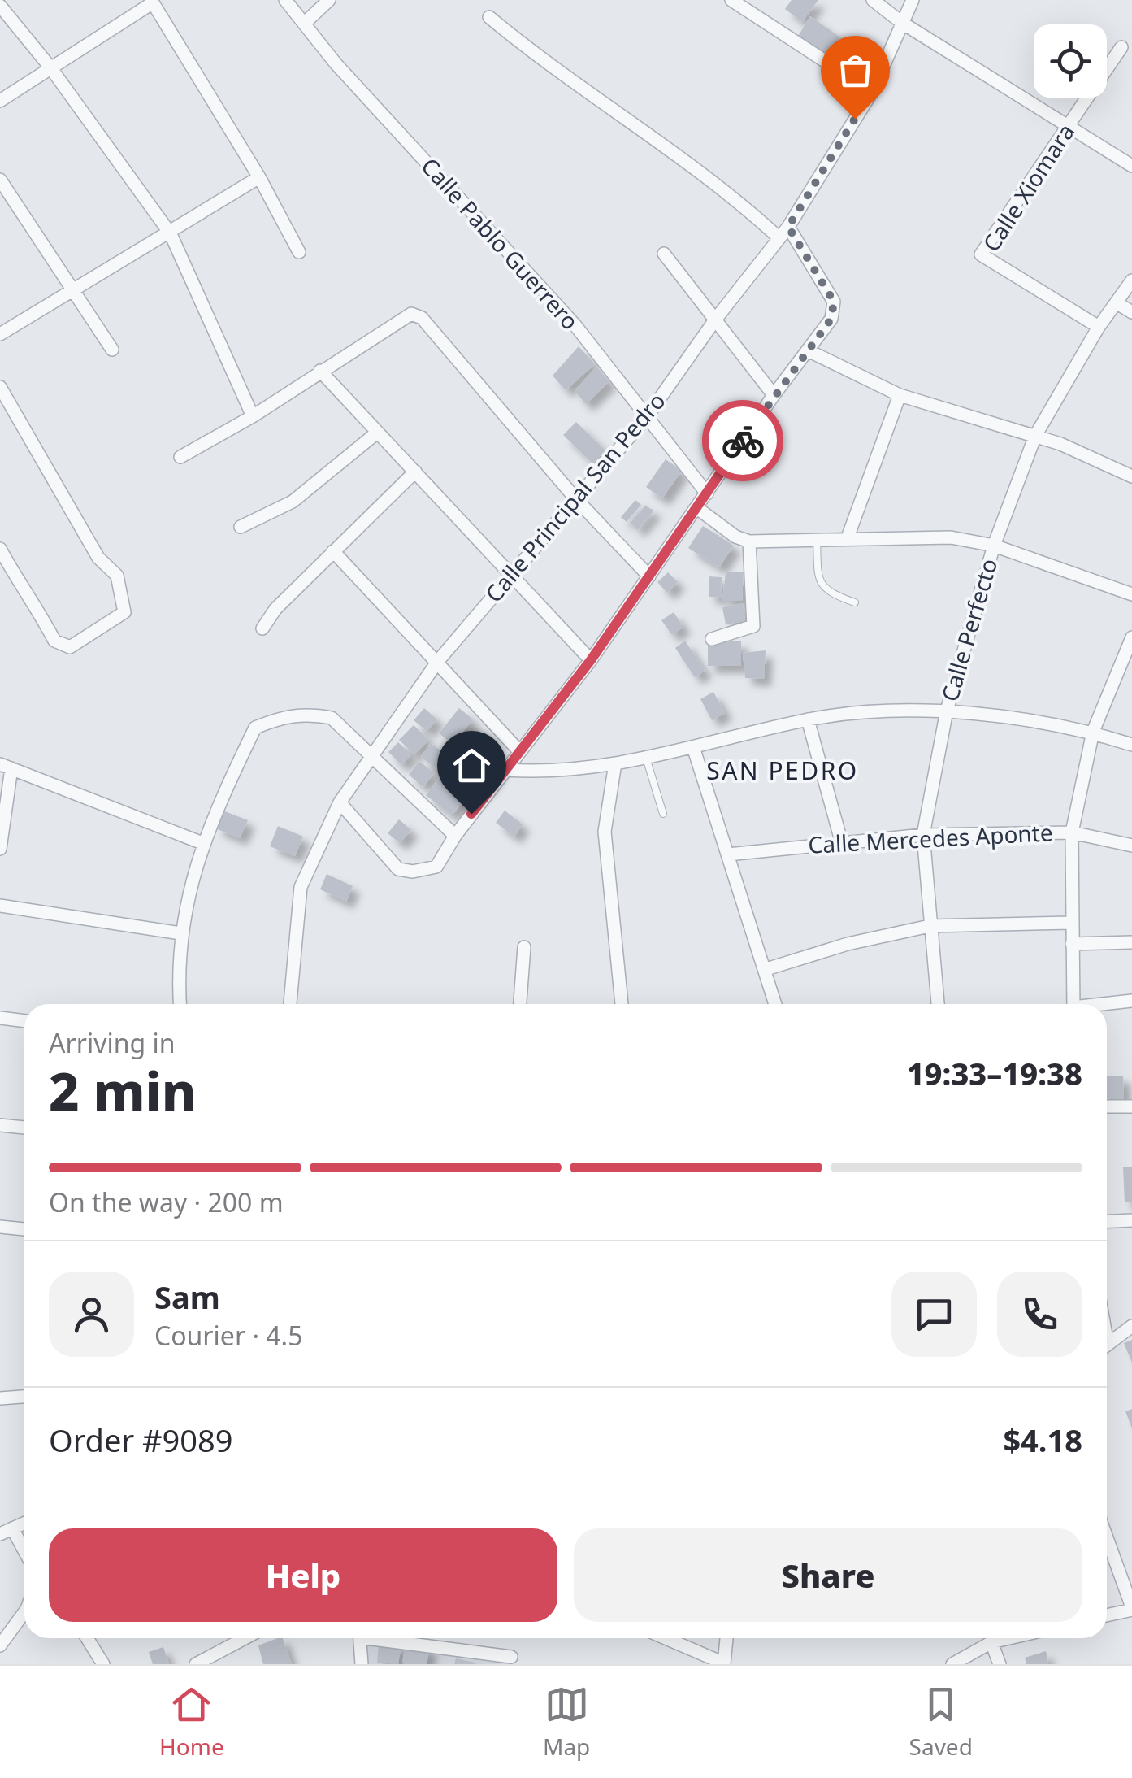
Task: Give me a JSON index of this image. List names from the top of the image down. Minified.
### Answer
{"streets":{"street":["Calle Xiomara","Calle Pablo Guerrero","Calle Principal San Pedro","Calle Perfecto","Calle Mercedes Aponte"]},"crossings":[["Calle Xiomara","Calle Perfecto"],["Calle Pablo Guerrero","Calle Principal San Pedro"],["Calle Perfecto","Calle Mercedes Aponte"]],"districts":["SAN PEDRO"],"page":{"heading":["2 min","Arriving in","19:33–19:38"],"panel":["Sam","Courier · 4.5","Order #9089","$4.18"],"bar":"On the way · 200 m","buttons":["Help","Share"],"tabs":["Home","Map","Saved"]}}
